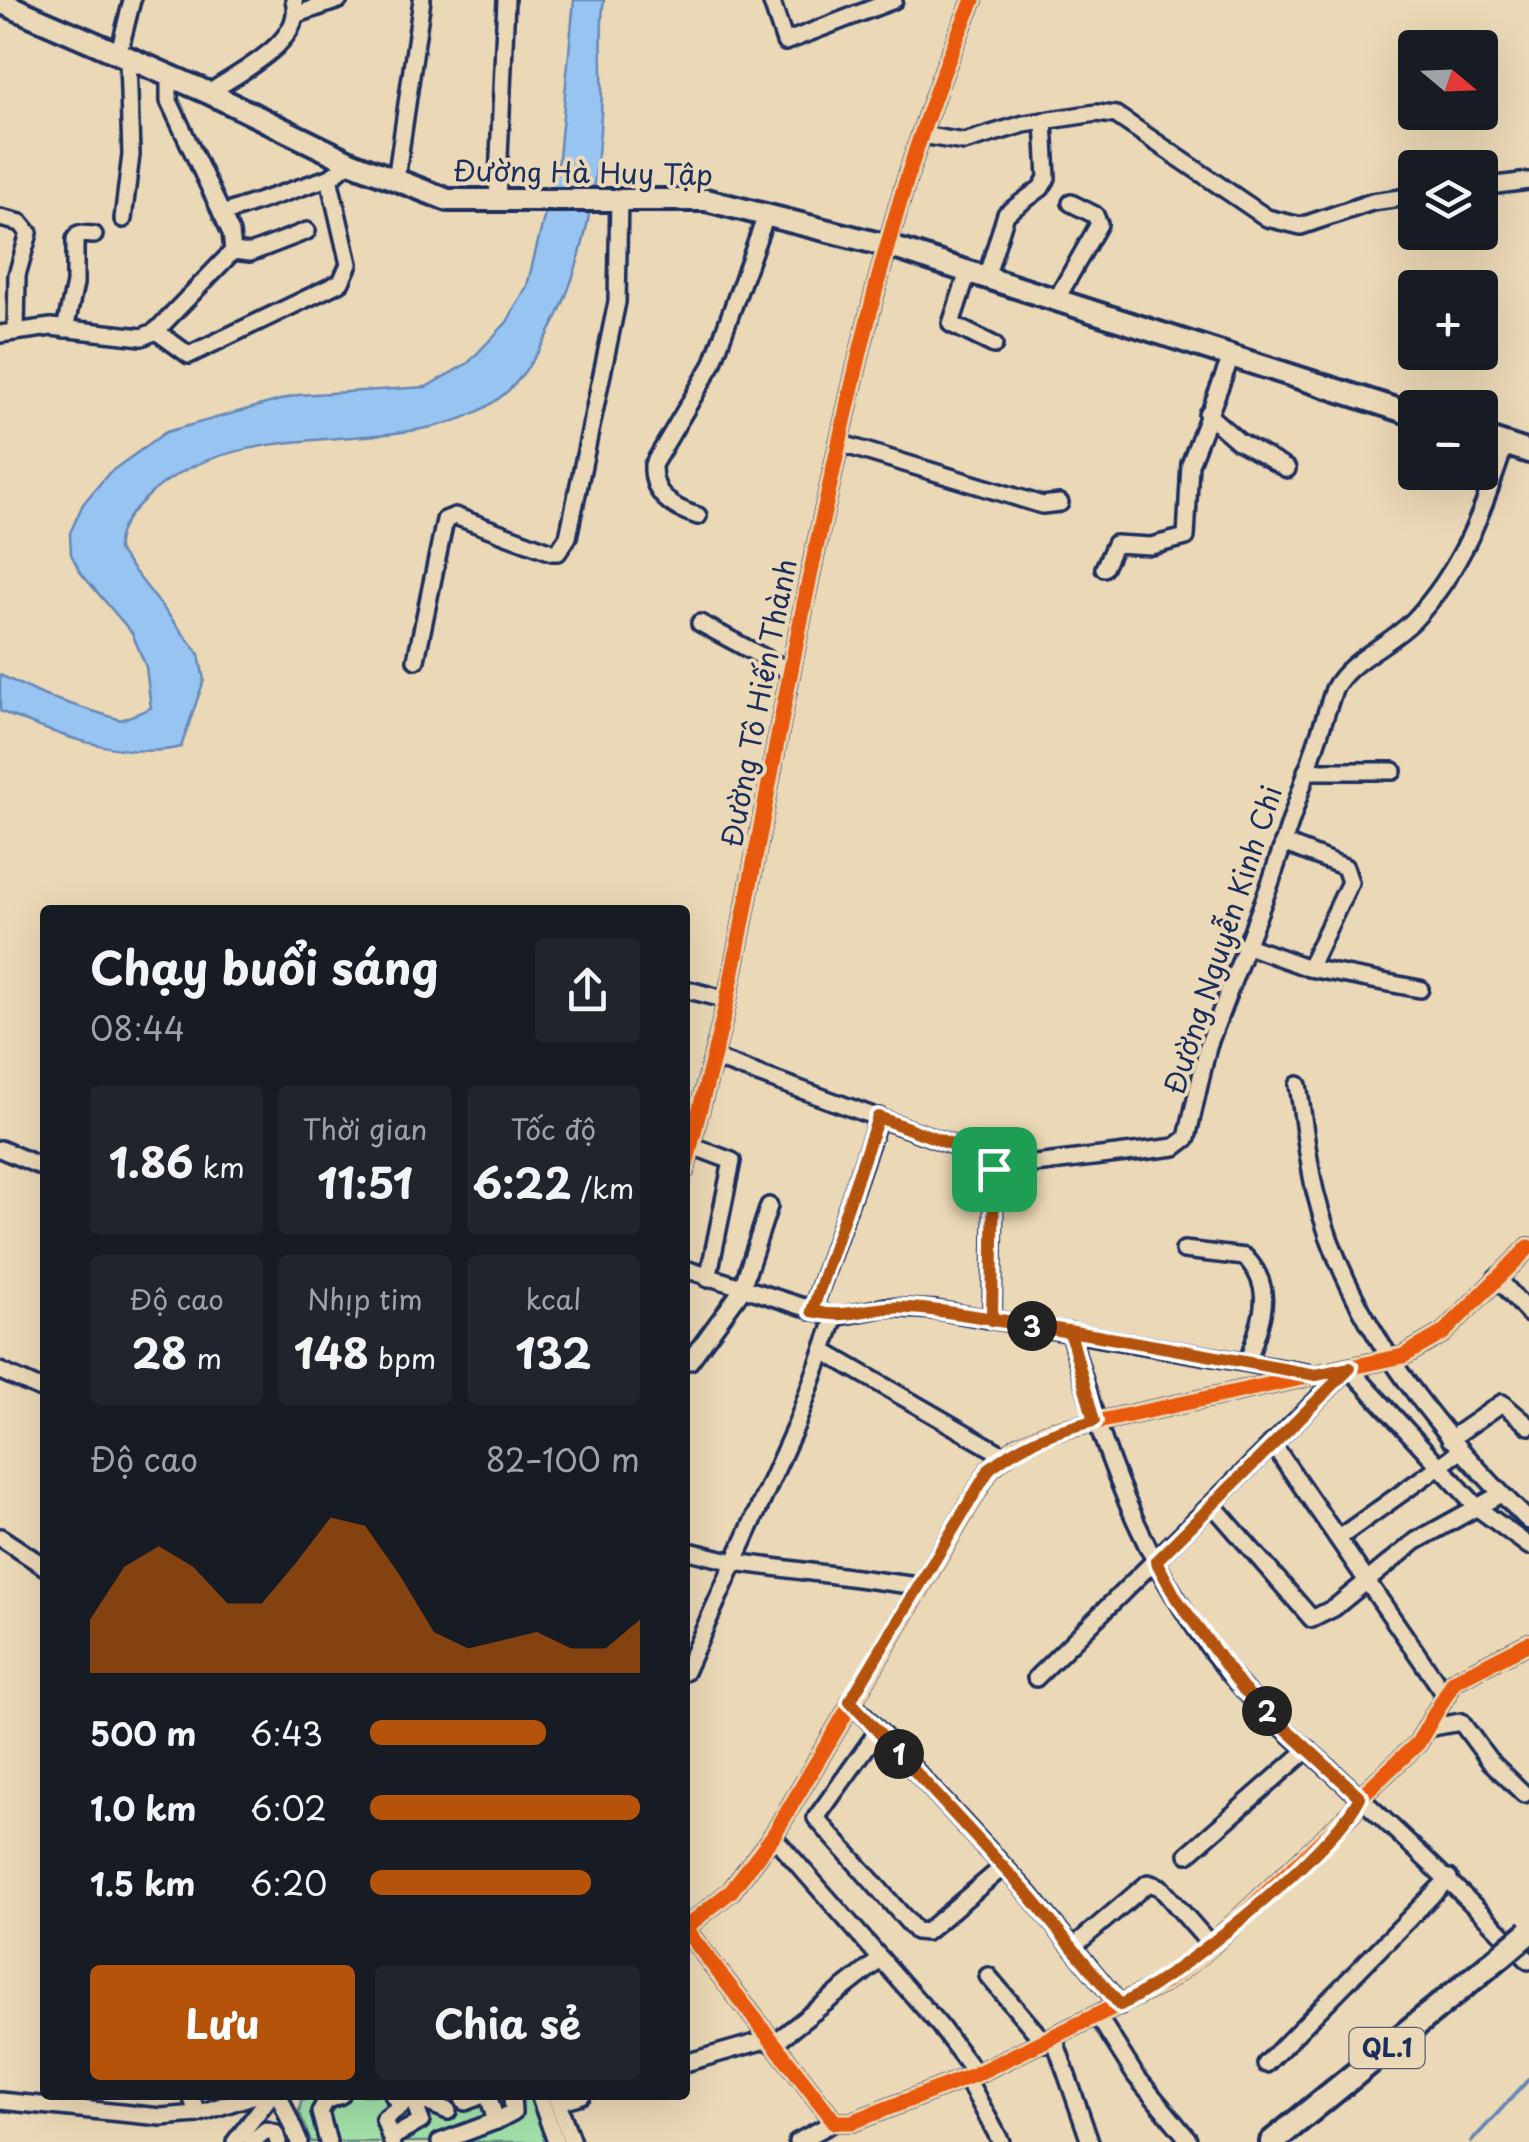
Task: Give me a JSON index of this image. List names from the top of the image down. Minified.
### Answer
{"streets":{"highway":["QL.1"],"main road":["Đường Hà Huy Tập"],"street":["Đường Tô Hiến Thành","Đường Nguyễn Kinh Chi"]},"crossings":[["Đường Hà Huy Tập","Đường Tô Hiến Thành"]],"north":"right","page":{"map_buttons":["+","−"],"heading":["Chạy buổi sáng","08:44"],"stats":[["1.86 km"],["Thời gian","11:51"],["Tốc độ","6:22 /km"],["Độ cao","28 m"],["Nhịp tim","148 bpm"],["kcal","132"]],"pins":["3","2","1"],"chart":["Độ cao","82–100 m"],"list":[{"name":"500 m","note":"6:43"},{"name":"1.0 km","note":"6:02"},{"name":"1.5 km","note":"6:20"}],"buttons":["Lưu","Chia sẻ"]}}
